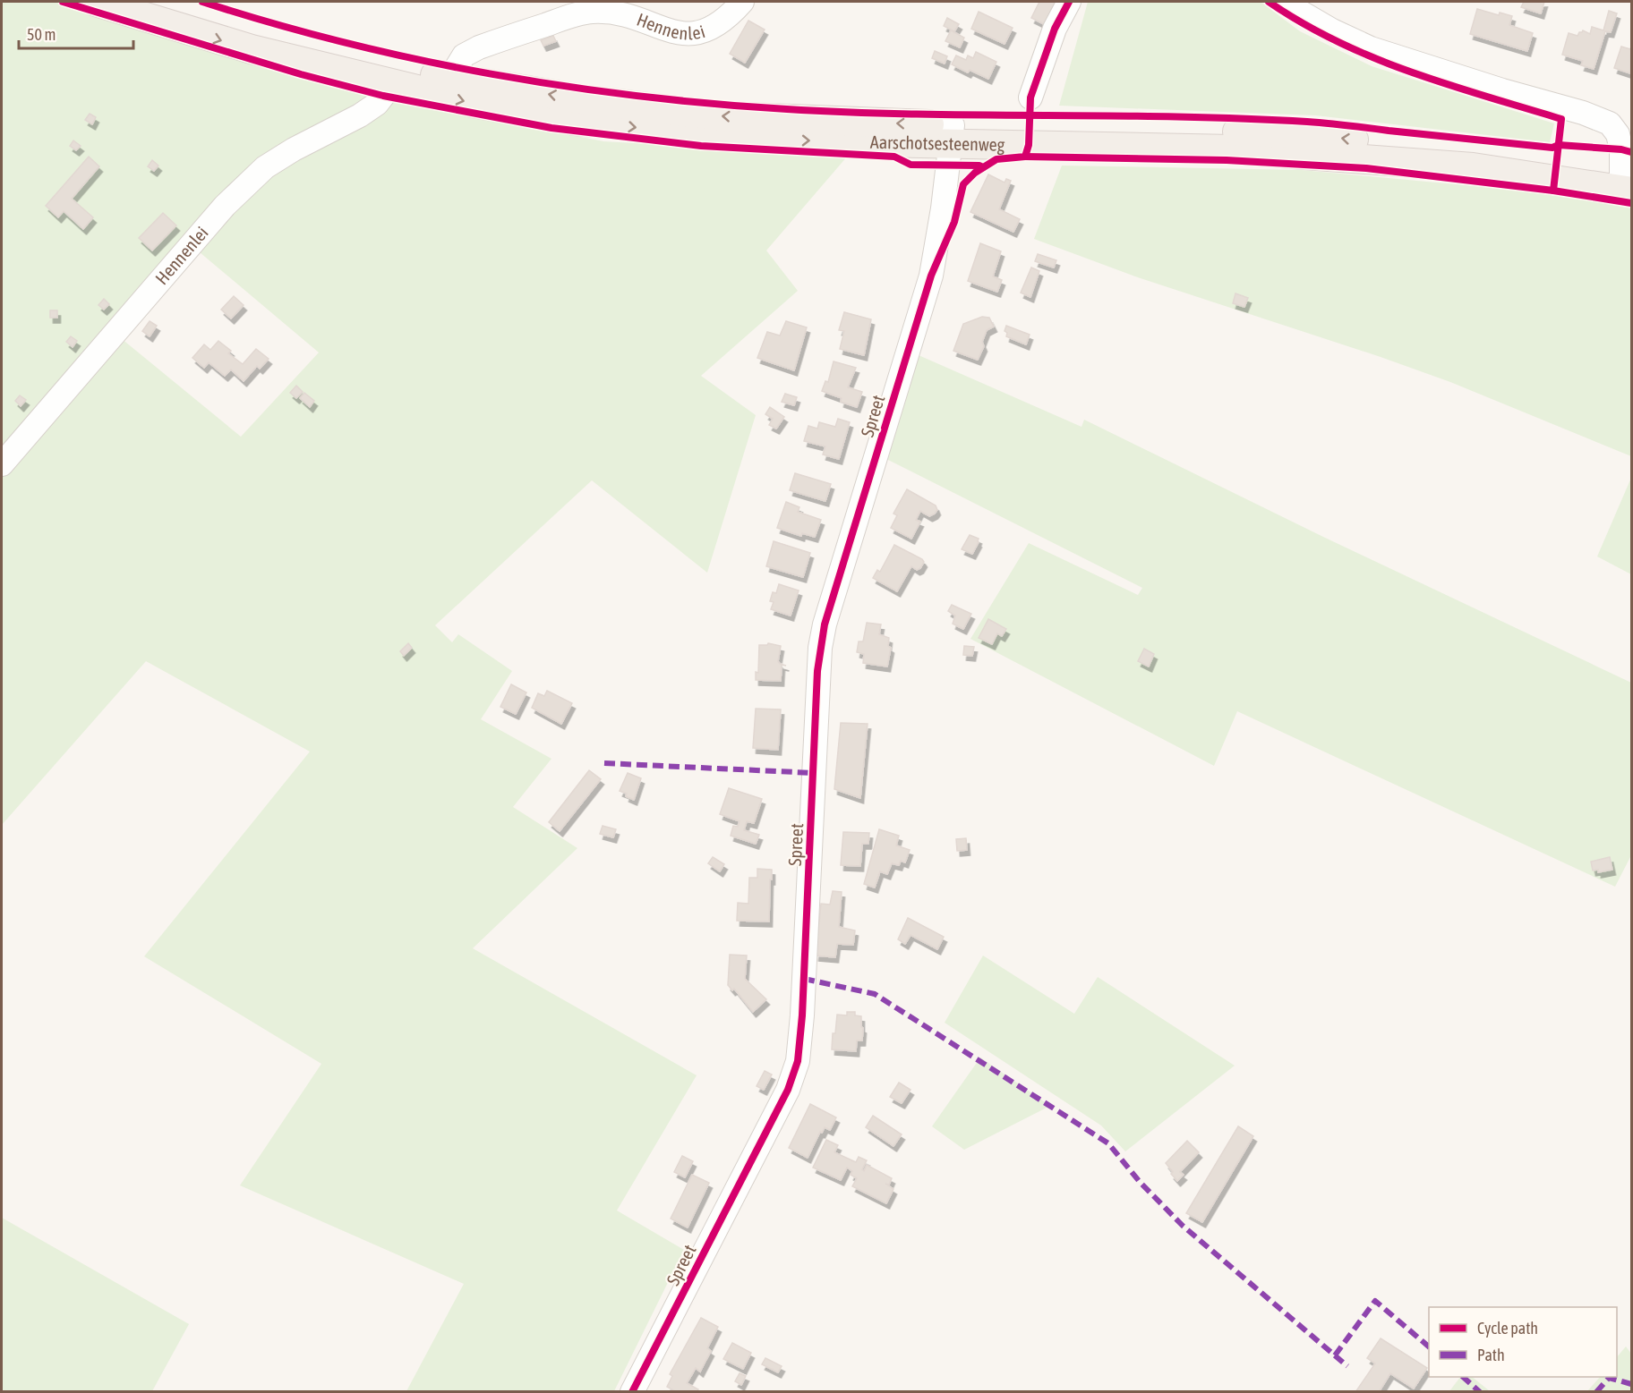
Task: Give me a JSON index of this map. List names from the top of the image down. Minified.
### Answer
{"streets":{"main road":["Aarschotsesteenweg"],"street":["Hennenlei","Spreet"]},"crossings":[["Hennenlei","Aarschotsesteenweg"],["Aarschotsesteenweg","Spreet"]],"legend":["Cycle path","Path"],"scale_bar":"50 m"}
